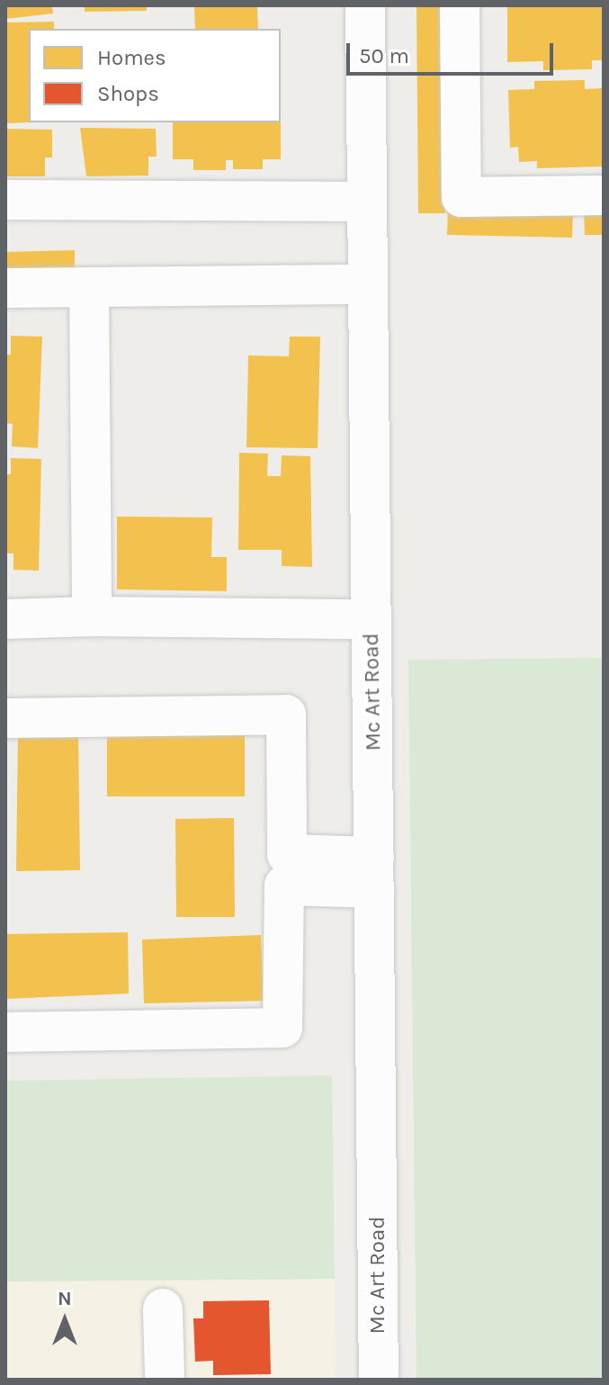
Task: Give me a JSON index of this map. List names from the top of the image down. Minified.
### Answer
{"streets":{"street":["Mc Art Road"]},"legend":["Homes","Shops"],"scale_bar":"50 m","north":"top"}
